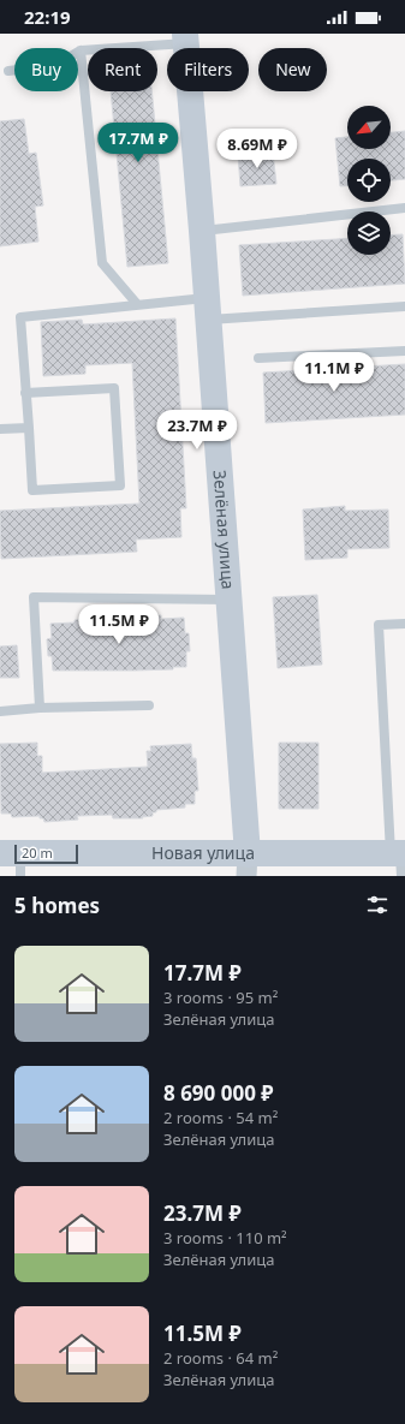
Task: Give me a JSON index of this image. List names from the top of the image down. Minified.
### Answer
{"streets":{"street":["Зелёная улица","Новая улица"]},"crossings":[["Зелёная улица","Новая улица"]],"scale_bar":"20 m","north":"bottom left","page":{"status":"22:19","chip":["Buy","Rent","Filters","New"],"price":["17.7M ₽","8.69M ₽","11.1M ₽","23.7M ₽","11.5M ₽"],"scale":"20 m","heading":"5 homes","list":[{"name":"17.7M ₽","note":"3 rooms · 95 m² · Зелёная улица"},{"name":"8 690 000 ₽","note":"2 rooms · 54 m² · Зелёная улица"},{"name":"23.7M ₽","note":"3 rooms · 110 m² · Зелёная улица"},{"name":"11.5M ₽","note":"2 rooms · 64 m² · Зелёная улица"}]}}
